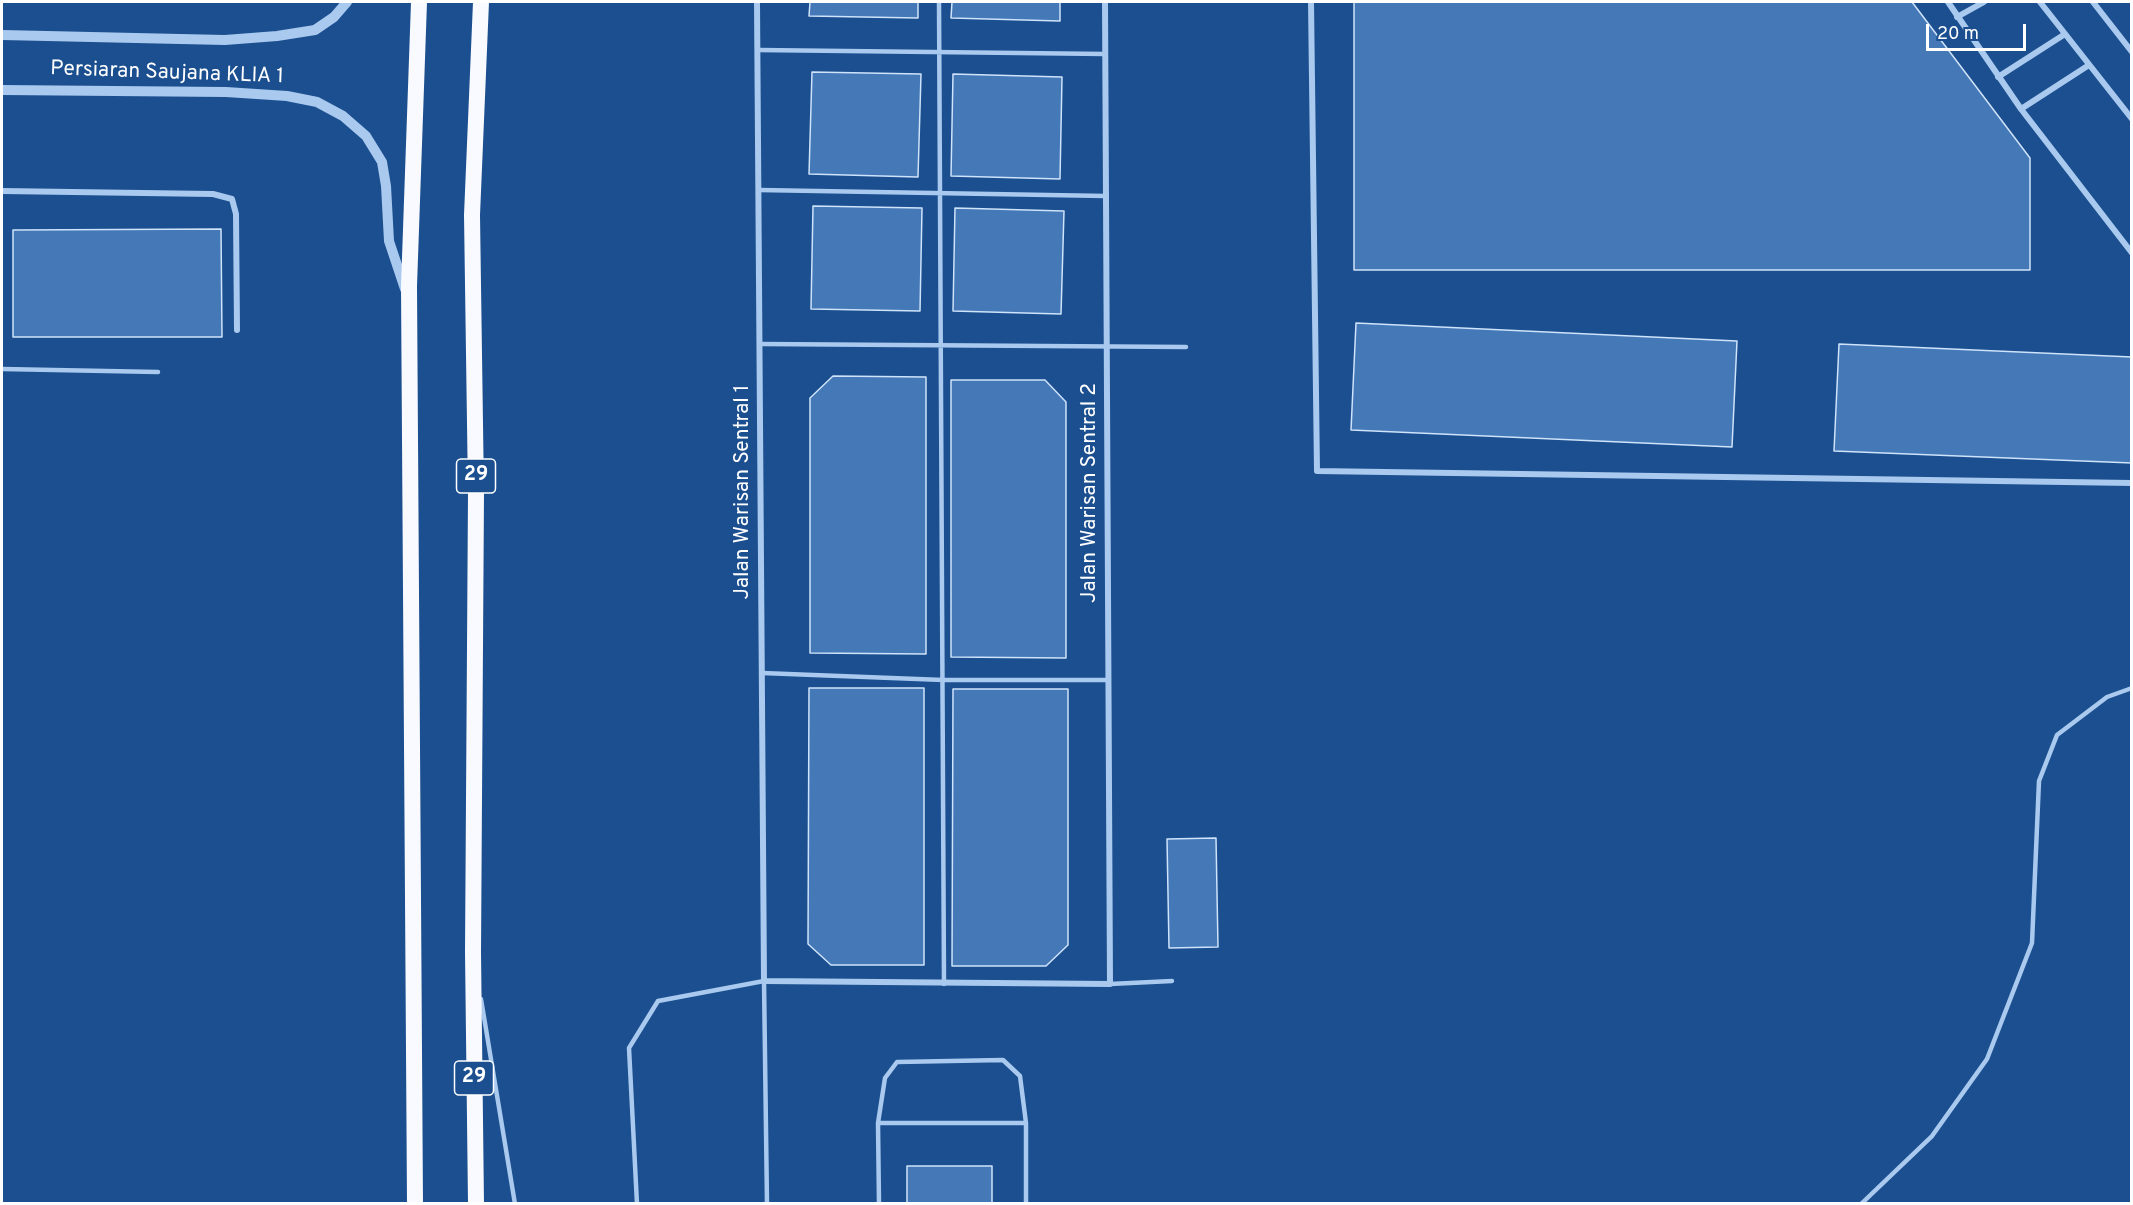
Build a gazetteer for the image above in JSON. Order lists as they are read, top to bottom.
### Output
{
  "streets": {
    "highway": ["29"],
    "street": ["Persiaran Saujana KLIA 1", "Jalan Warisan Sentral 1", "Jalan Warisan Sentral 2"]
  },
  "scale_bar": "20 m"
}
